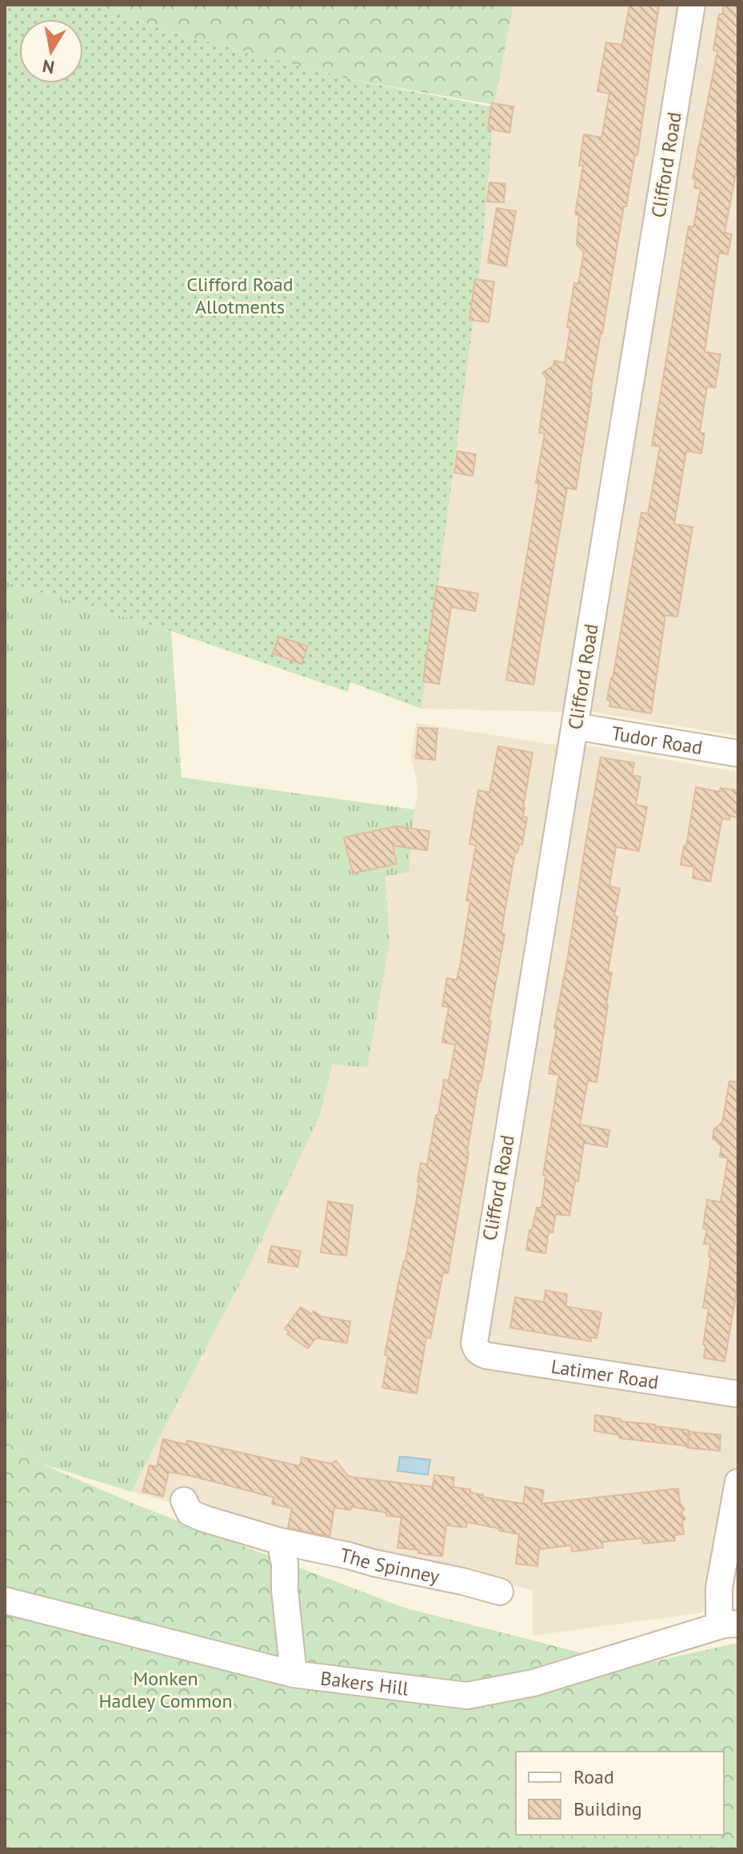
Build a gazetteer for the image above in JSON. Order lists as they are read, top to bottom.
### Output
{
  "streets": {
    "street": [
      "Clifford Road",
      "Tudor Road",
      "Latimer Road",
      "The Spinney",
      "Bakers Hill"
    ]
  },
  "crossings": [
    ["Clifford Road", "Tudor Road"],
    ["Clifford Road", "Latimer Road"]
  ],
  "parks": ["Clifford Road Allotments", "Monken Hadley Common"],
  "legend": ["Road", "Building"],
  "north": "bottom"
}
